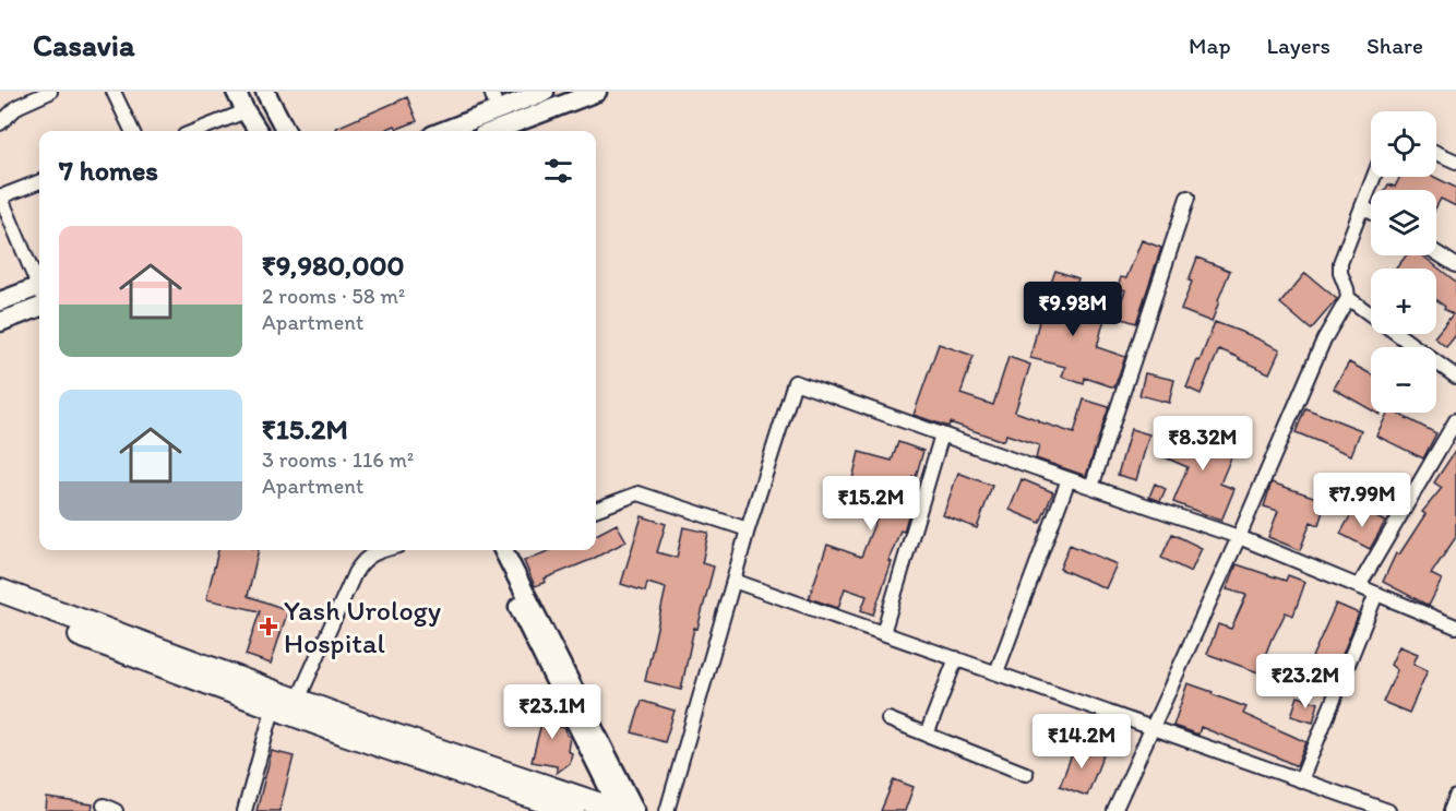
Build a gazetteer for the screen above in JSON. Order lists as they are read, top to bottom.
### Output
{
  "places": {
    "health": ["Yash Urology Hospital"]
  },
  "page": {
    "header": "Casavia",
    "nav": ["Map", "Layers", "Share"],
    "map_buttons": ["+", "−"],
    "heading": "7 homes",
    "list": [
      {
        "name": "₹9,980,000",
        "note": "2 rooms · 58 m² · Apartment"
      },
      {
        "name": "₹15.2M",
        "note": "3 rooms · 116 m² · Apartment"
      }
    ],
    "price": [
      "₹9.98M",
      "₹8.32M",
      "₹7.99M",
      "₹15.2M",
      "₹23.2M",
      "₹23.1M",
      "₹14.2M"
    ]
  }
}
